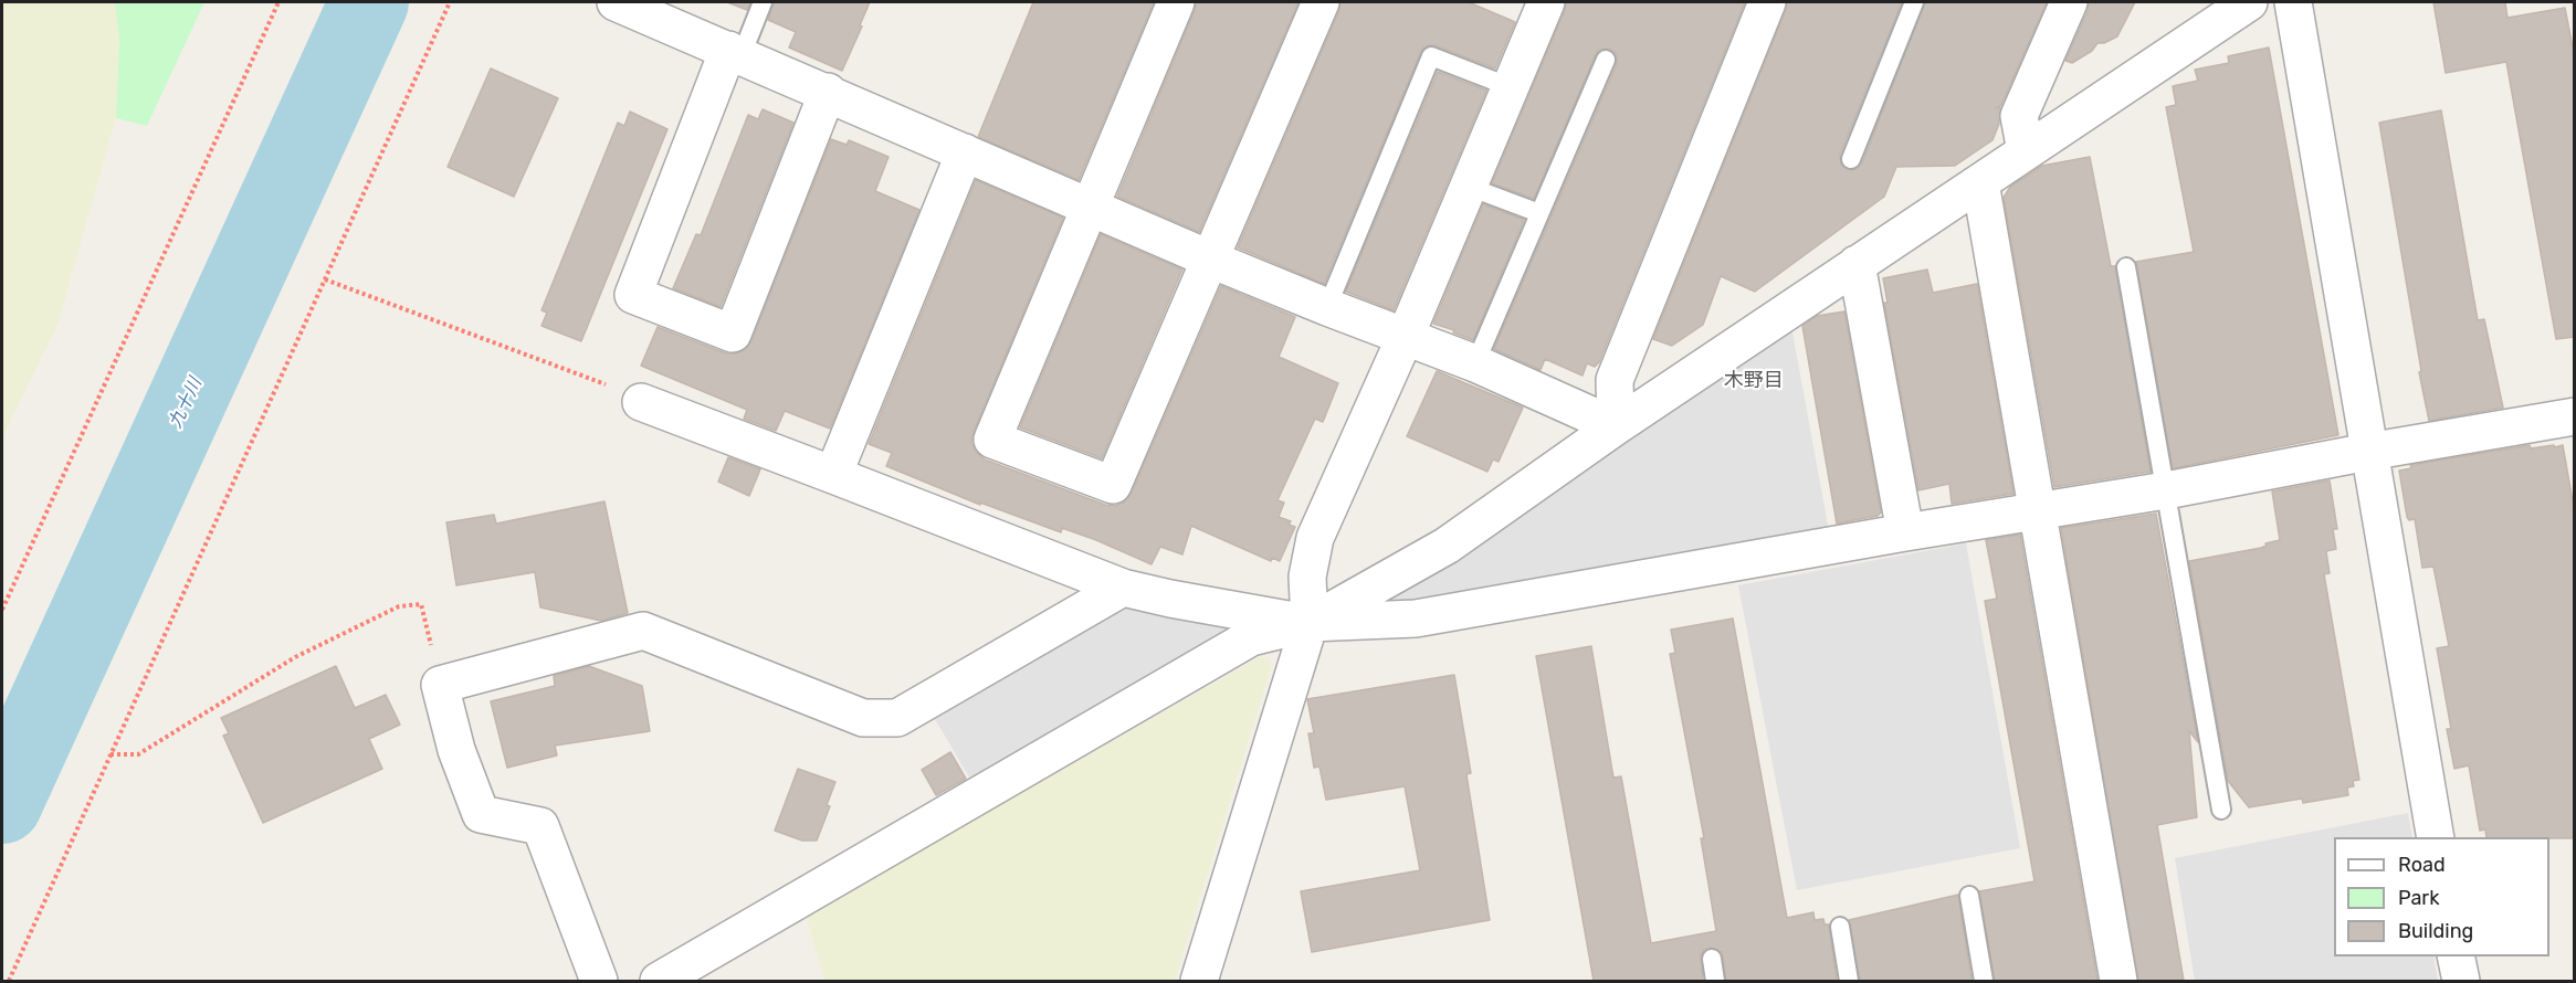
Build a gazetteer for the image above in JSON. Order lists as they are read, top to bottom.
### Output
{
  "districts": ["木野目"],
  "water": ["九十川"],
  "legend": ["Road", "Park", "Building"]
}
